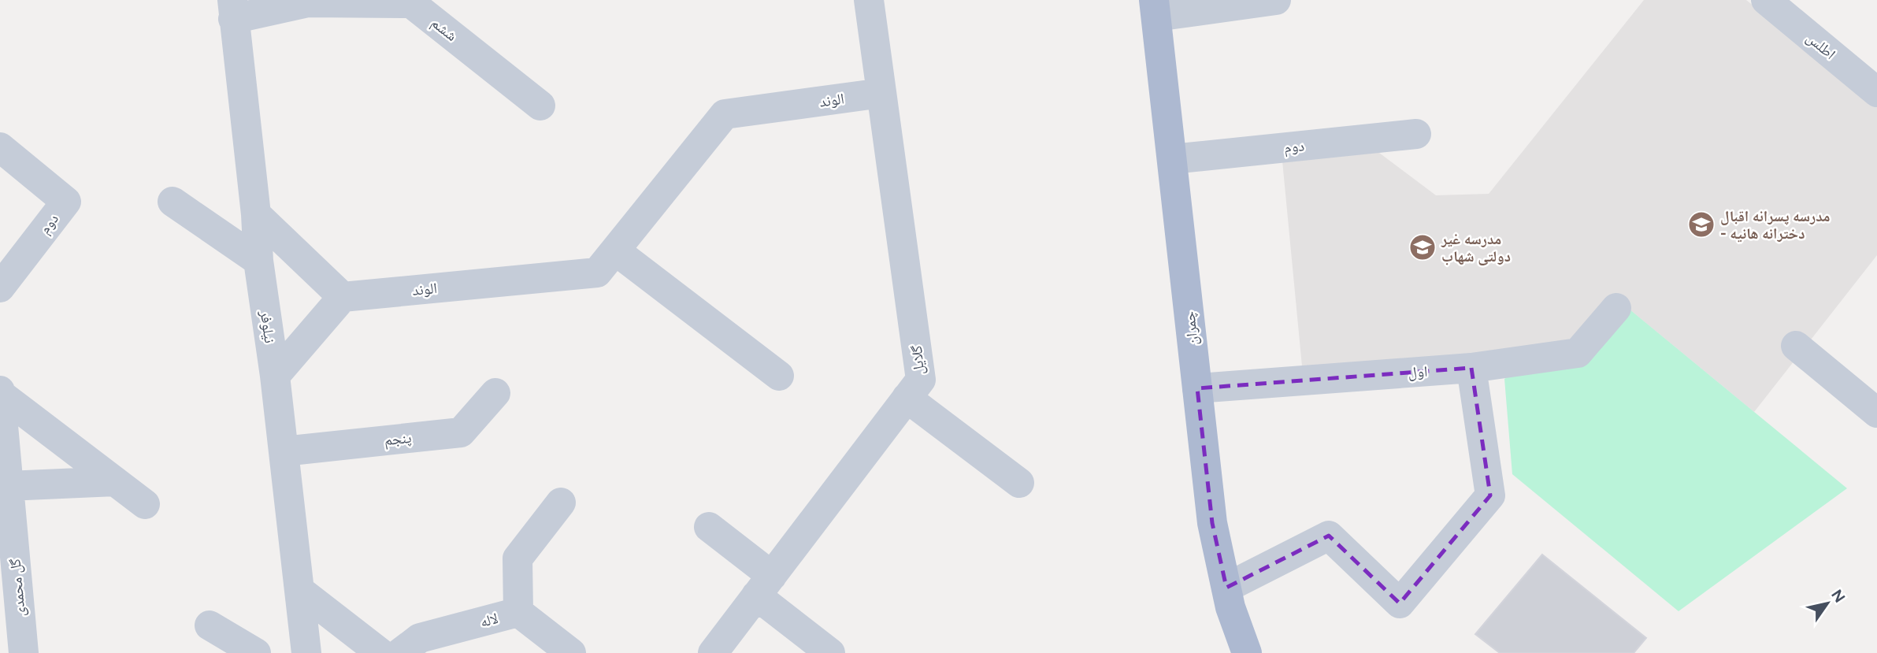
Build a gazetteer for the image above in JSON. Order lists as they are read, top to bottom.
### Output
{
  "streets": {
    "main road": ["چمران"],
    "street": [
      "ششم",
      "اطلس",
      "الوند",
      "دوم",
      "نیلوفر",
      "گلایل",
      "اول",
      "پنجم",
      "گل محمدی",
      "لاله"
    ]
  },
  "crossings": [
    ["ششم", "نیلوفر"],
    ["الوند", "گلایل"],
    ["دوم", "چمران"],
    ["نیلوفر", "پنجم"],
    ["چمران", "اول"]
  ],
  "places": {
    "school or university": ["مدرسه پسرانه اقبال - دخترانه هانیه", "مدرسه غیر دولتی شهاب"]
  },
  "north": "top right"
}
